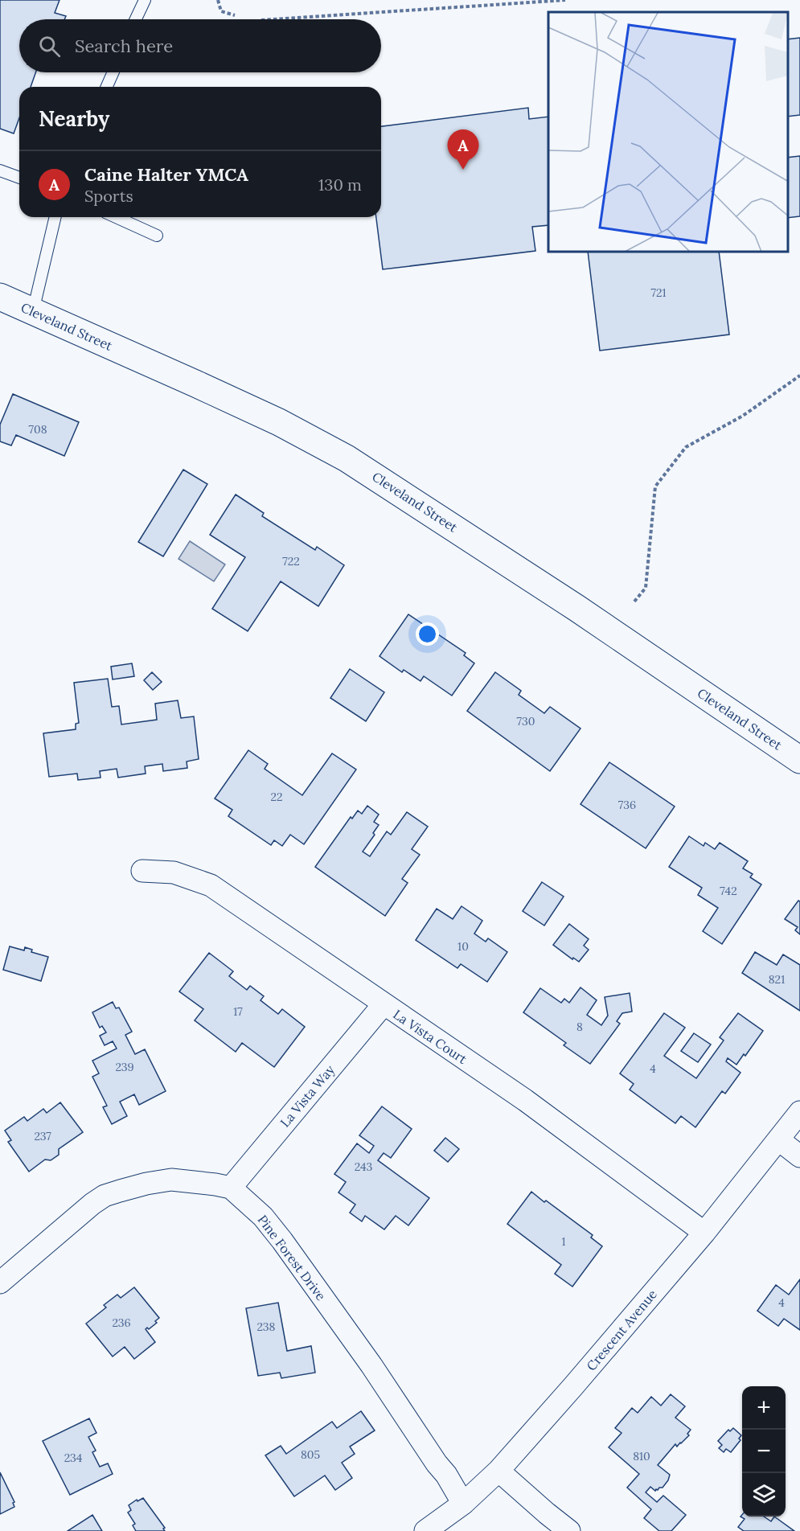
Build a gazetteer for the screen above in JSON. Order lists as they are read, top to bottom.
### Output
{
  "streets": {
    "street": [
      "Cleveland Street",
      "La Vista Court",
      "La Vista Way",
      "Pine Forest Drive",
      "Crescent Avenue"
    ]
  },
  "crossings": [
    ["La Vista Court", "La Vista Way"],
    ["La Vista Court", "Crescent Avenue"],
    ["La Vista Way", "Pine Forest Drive"],
    ["Pine Forest Drive", "Crescent Avenue"]
  ],
  "house_numbers": [
    "721",
    "708",
    "722",
    "730",
    "22",
    "736",
    "742",
    "10",
    "821",
    "17",
    "8",
    "239",
    "4",
    "237",
    "243",
    "1",
    "4",
    "236",
    "238",
    "805",
    "810",
    "234"
  ],
  "page": {
    "search": "Search here",
    "heading": "Nearby",
    "pins": "A",
    "list": [
      {
        "mark": "A",
        "name": "Caine Halter YMCA",
        "note": "Sports",
        "value": "130 m"
      }
    ],
    "map_buttons": ["+", "−"]
  }
}
